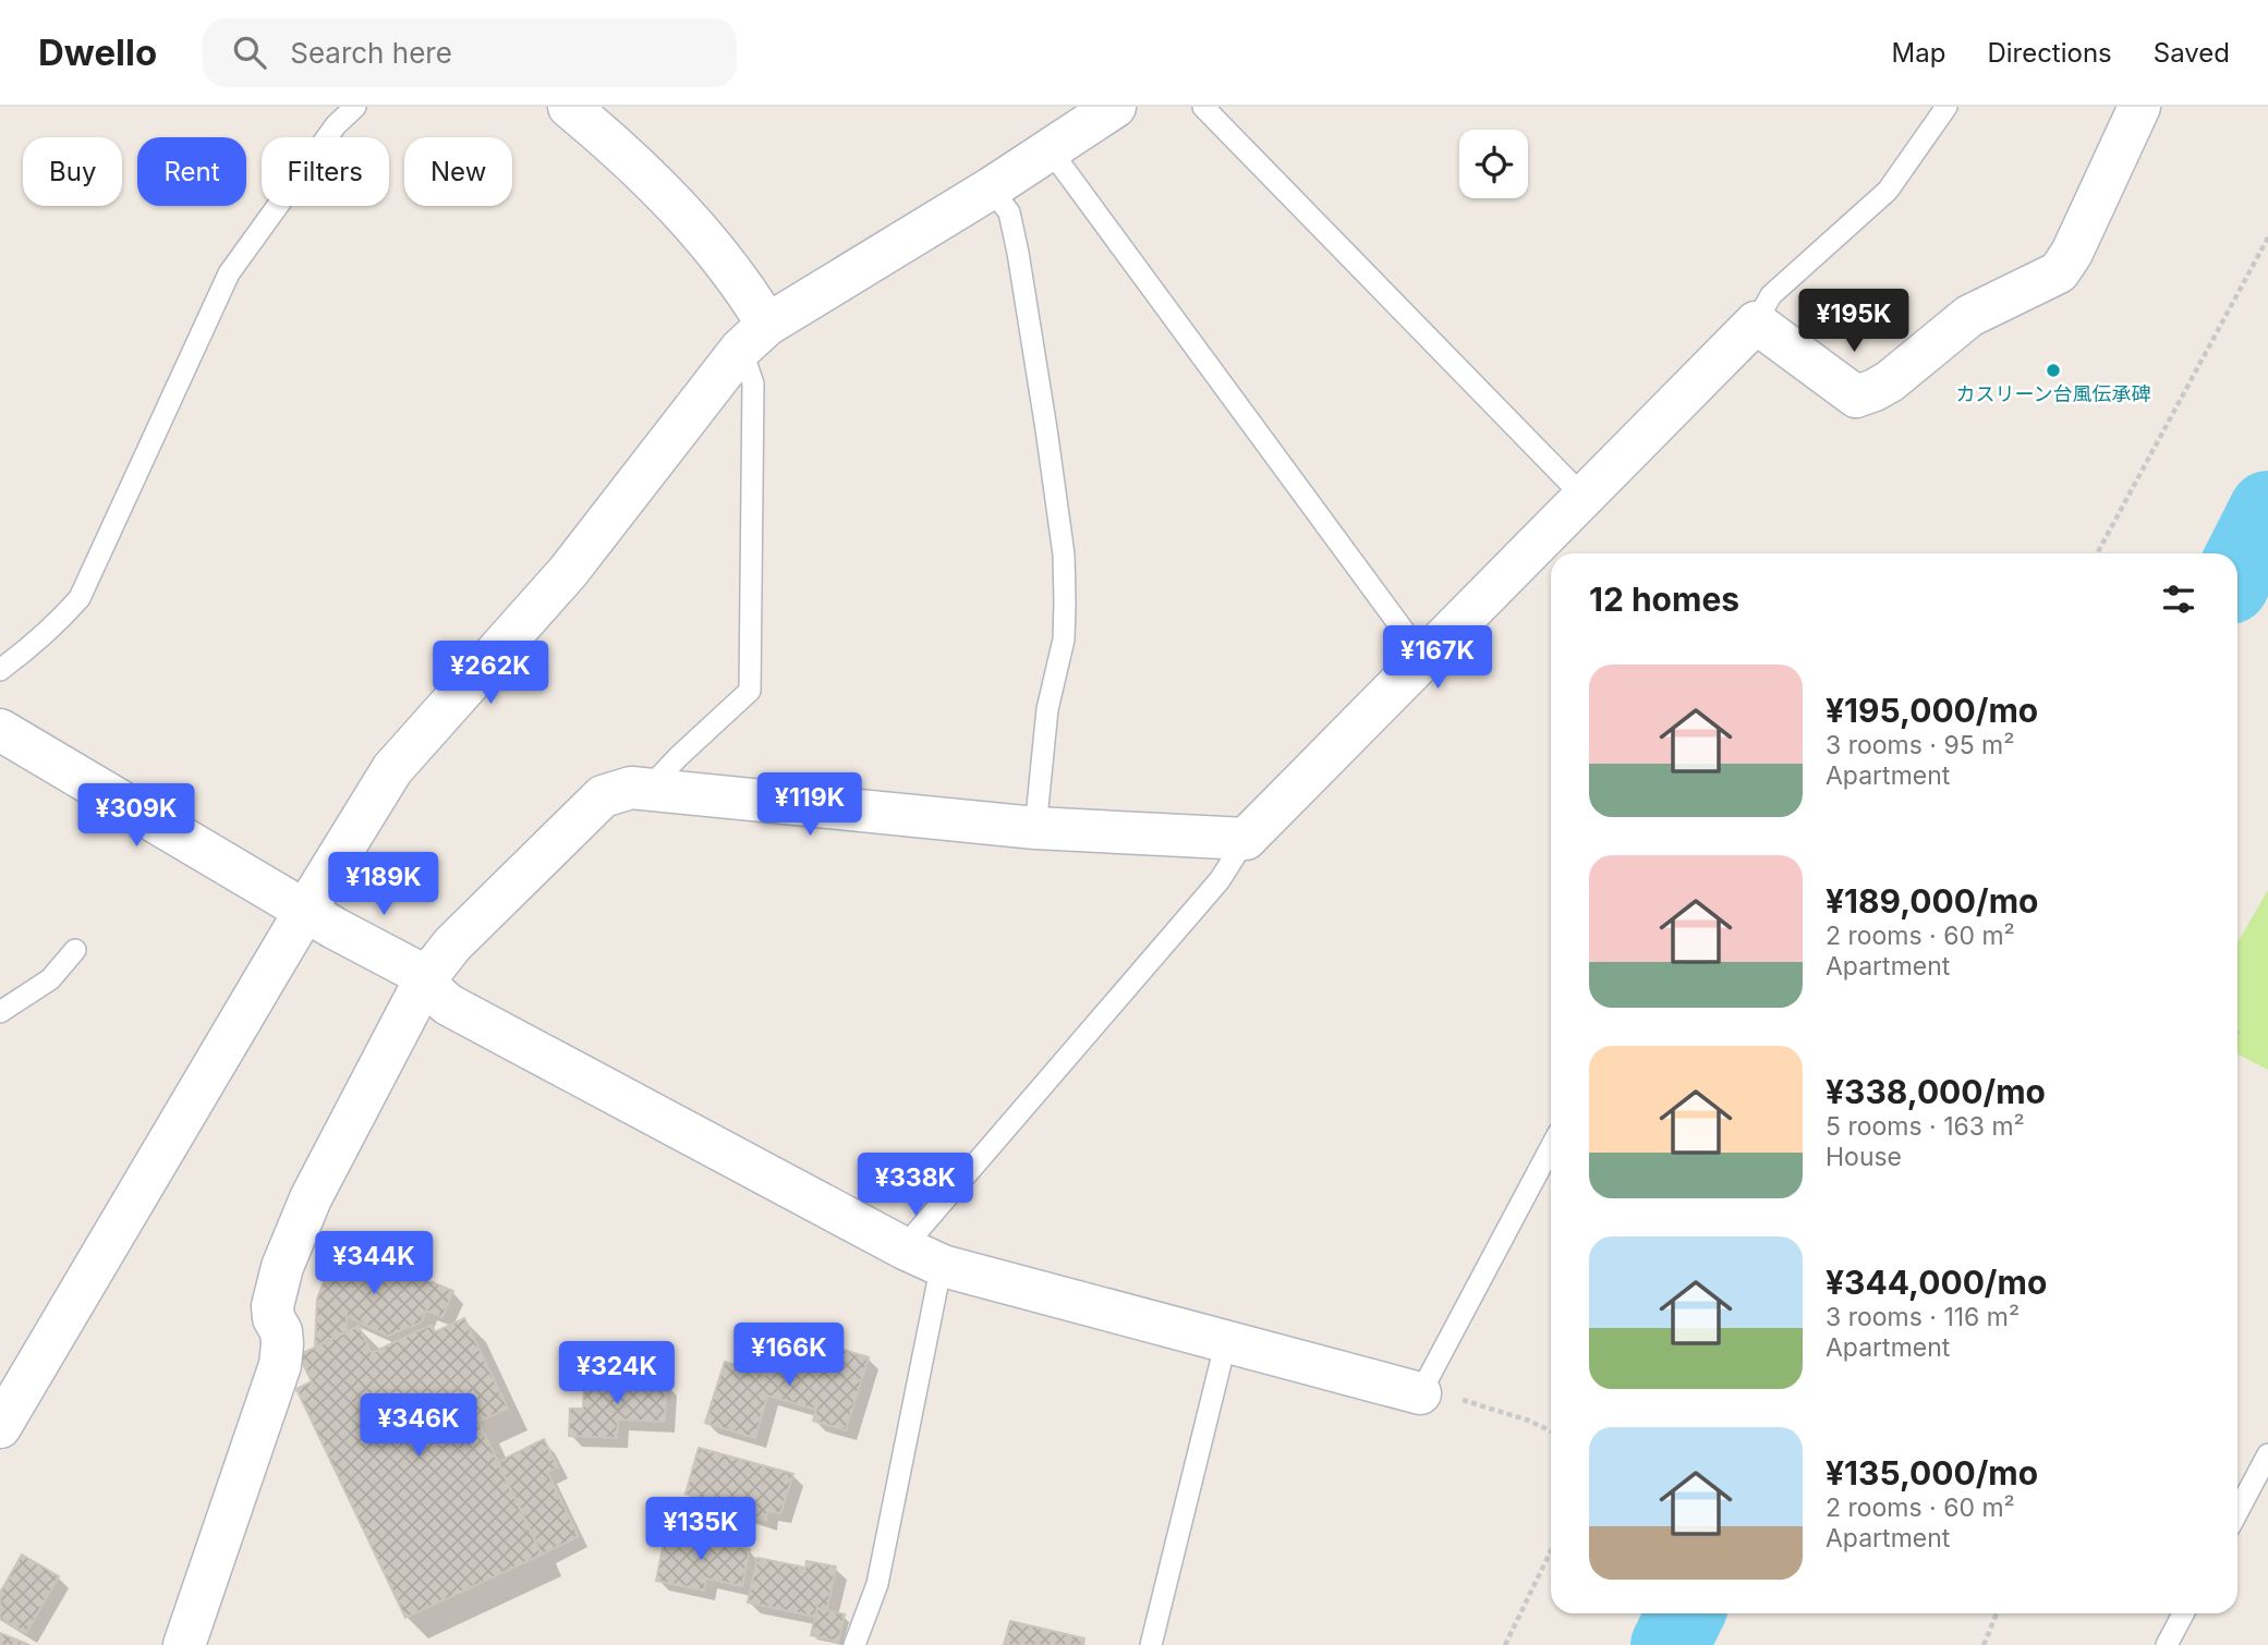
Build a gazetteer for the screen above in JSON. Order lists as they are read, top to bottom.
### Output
{
  "places": ["カスリーン台風伝承碑"],
  "page": {
    "header": "Dwello",
    "search": "Search here",
    "nav": ["Map", "Directions", "Saved"],
    "chip": [
      "Buy",
      "Rent",
      "Filters",
      "New"
    ],
    "price": [
      "¥195K",
      "¥167K",
      "¥262K",
      "¥119K",
      "¥309K",
      "¥189K",
      "¥338K",
      "¥344K",
      "¥166K",
      "¥324K",
      "¥346K",
      "¥135K"
    ],
    "heading": "12 homes",
    "list": [
      {
        "name": "¥195,000/mo",
        "note": "3 rooms · 95 m² · Apartment"
      },
      {
        "name": "¥189,000/mo",
        "note": "2 rooms · 60 m² · Apartment"
      },
      {
        "name": "¥338,000/mo",
        "note": "5 rooms · 163 m² · House"
      },
      {
        "name": "¥344,000/mo",
        "note": "3 rooms · 116 m² · Apartment"
      },
      {
        "name": "¥135,000/mo",
        "note": "2 rooms · 60 m² · Apartment"
      }
    ]
  }
}
